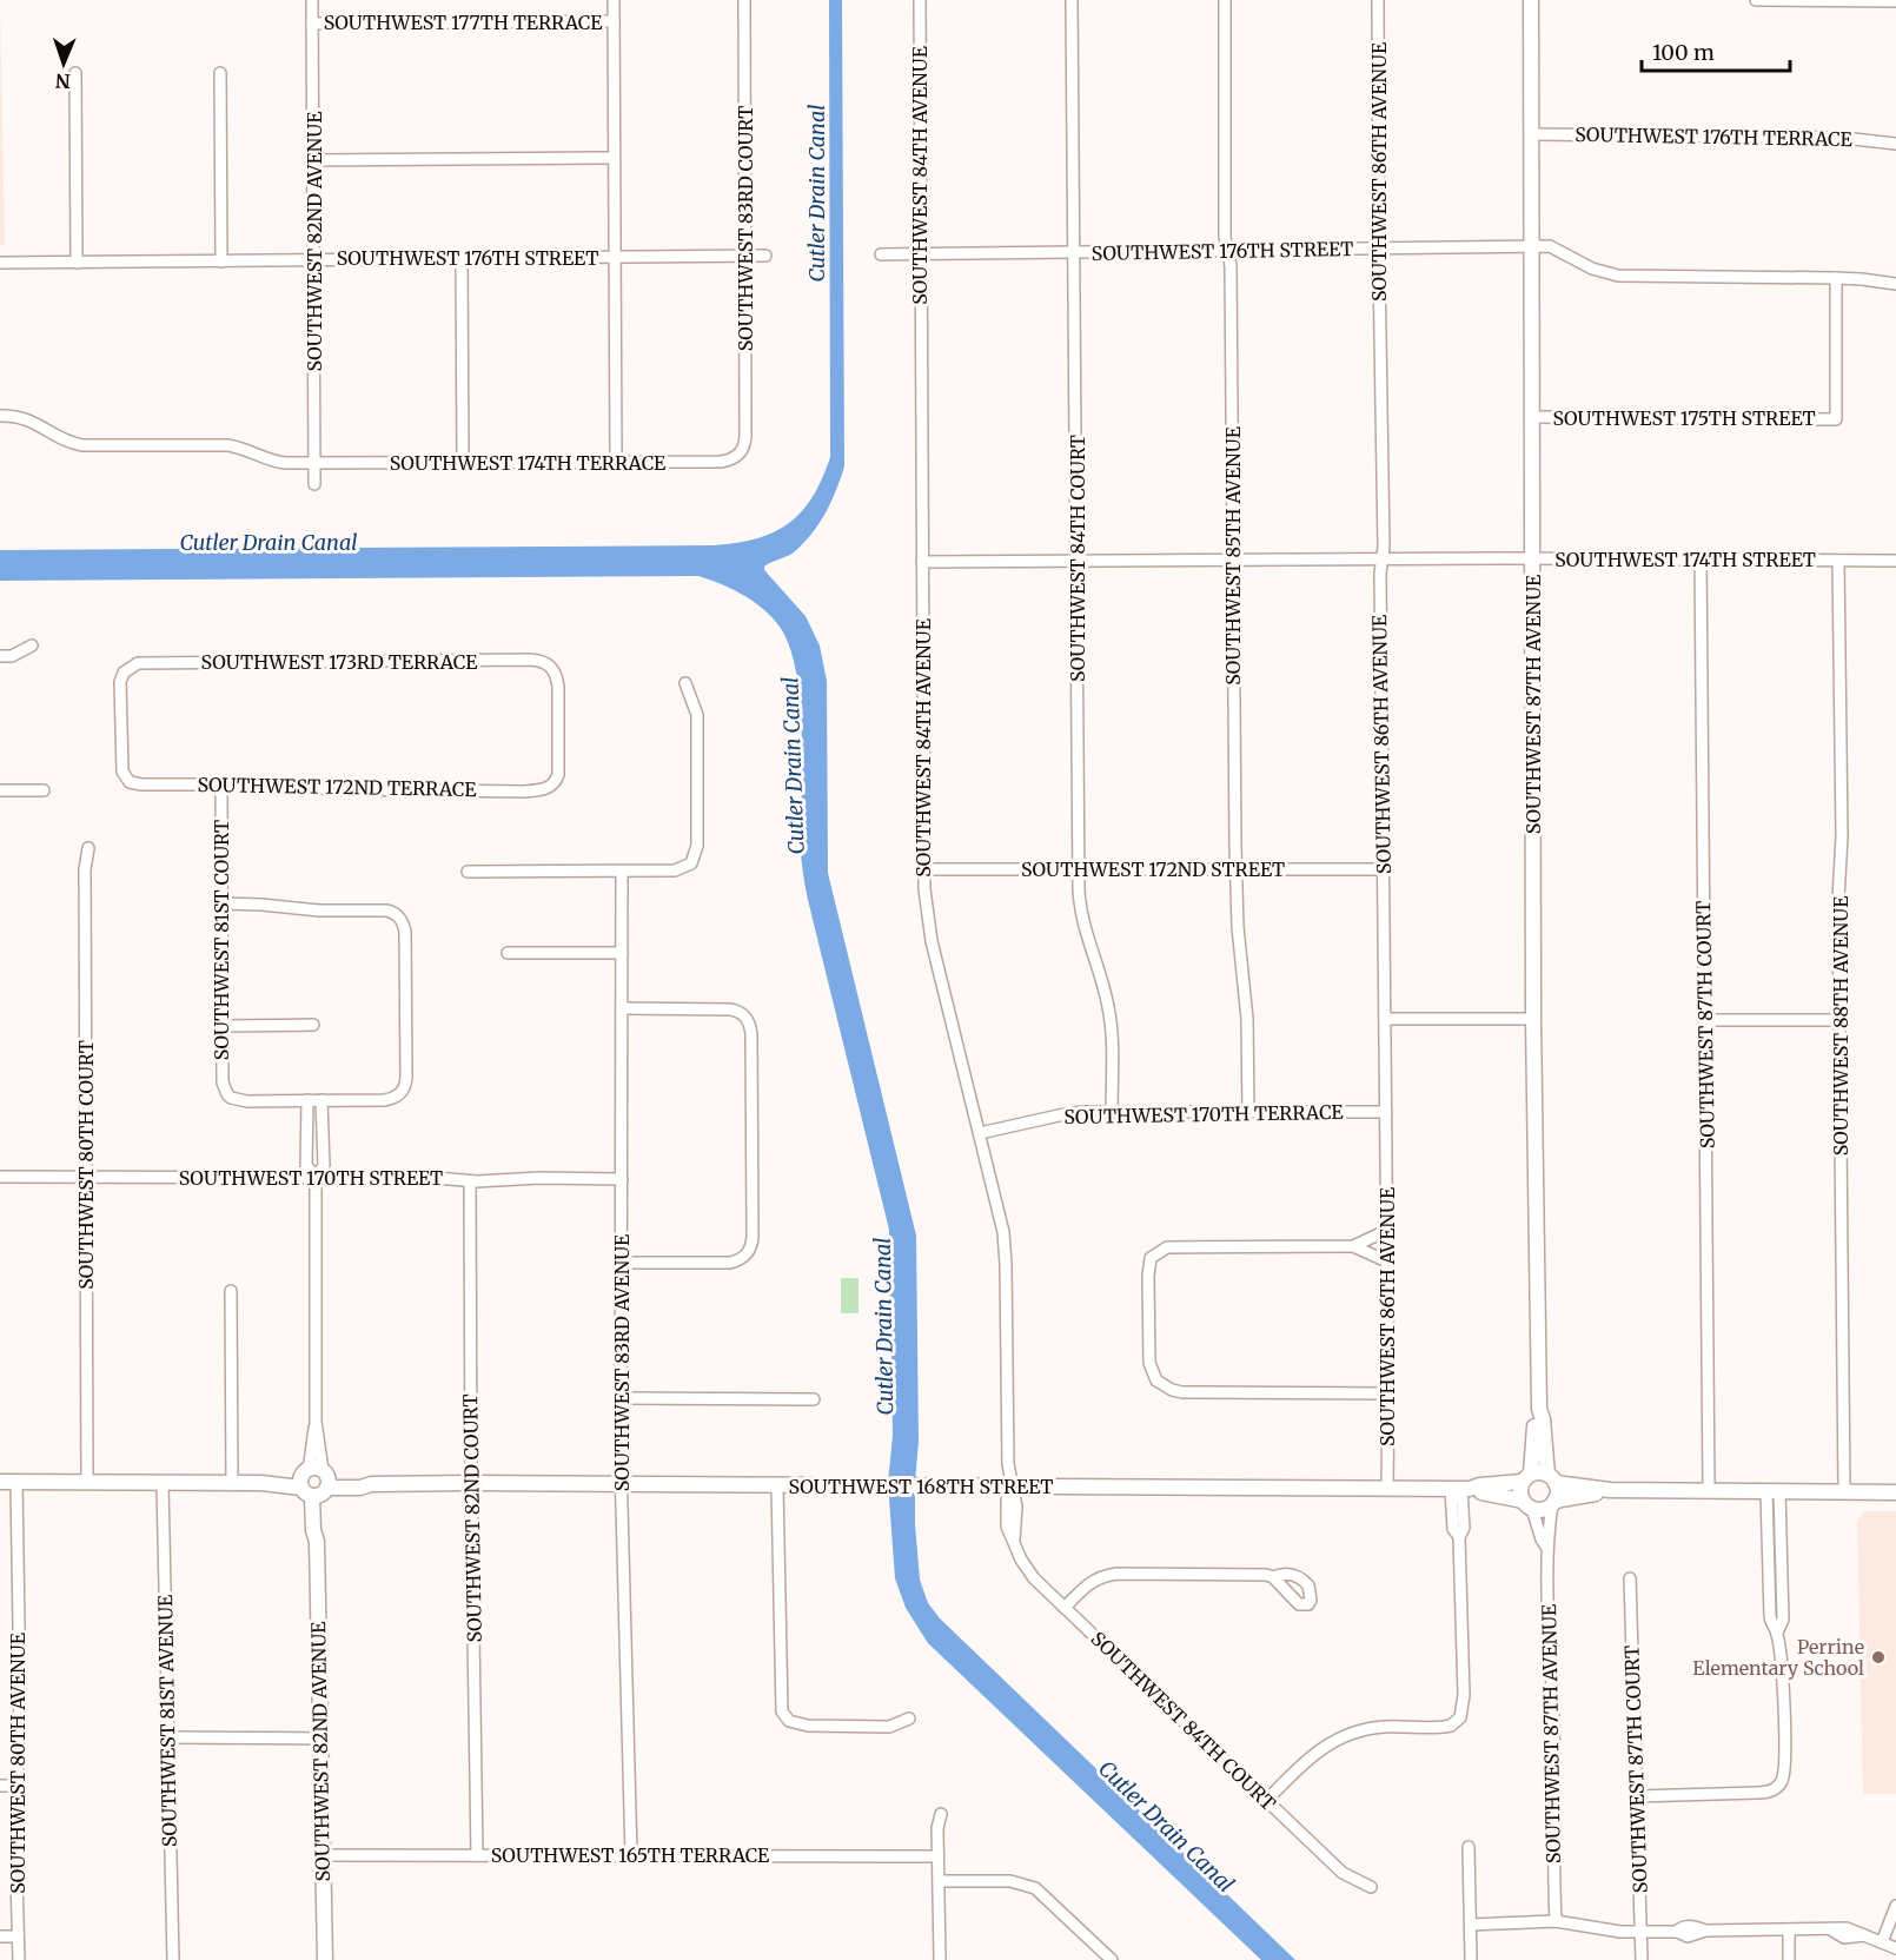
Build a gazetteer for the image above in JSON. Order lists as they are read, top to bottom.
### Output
{
  "streets": {
    "street": [
      "SOUTHWEST 177TH TERRACE",
      "SOUTHWEST 176TH TERRACE",
      "SOUTHWEST 86TH AVENUE",
      "SOUTHWEST 84TH AVENUE",
      "SOUTHWEST 83RD COURT",
      "SOUTHWEST 82ND AVENUE",
      "SOUTHWEST 176TH STREET",
      "SOUTHWEST 175TH STREET",
      "SOUTHWEST 174TH TERRACE",
      "SOUTHWEST 85TH AVENUE",
      "SOUTHWEST 84TH COURT",
      "SOUTHWEST 174TH STREET",
      "SOUTHWEST 173RD TERRACE",
      "SOUTHWEST 87TH AVENUE",
      "SOUTHWEST 172ND TERRACE",
      "SOUTHWEST 172ND STREET",
      "SOUTHWEST 81ST COURT",
      "SOUTHWEST 87TH COURT",
      "SOUTHWEST 88TH AVENUE",
      "SOUTHWEST 170TH TERRACE",
      "SOUTHWEST 80TH COURT",
      "SOUTHWEST 170TH STREET",
      "SOUTHWEST 83RD AVENUE",
      "SOUTHWEST 168TH STREET",
      "SOUTHWEST 82ND COURT",
      "SOUTHWEST 81ST AVENUE",
      "SOUTHWEST 80TH AVENUE",
      "SOUTHWEST 165TH TERRACE"
    ]
  },
  "crossings": [
    ["SOUTHWEST 177TH TERRACE", "SOUTHWEST 82ND AVENUE"],
    ["SOUTHWEST 176TH TERRACE", "SOUTHWEST 87TH AVENUE"],
    ["SOUTHWEST 86TH AVENUE", "SOUTHWEST 176TH STREET"],
    ["SOUTHWEST 86TH AVENUE", "SOUTHWEST 174TH STREET"],
    ["SOUTHWEST 86TH AVENUE", "SOUTHWEST 172ND STREET"],
    ["SOUTHWEST 86TH AVENUE", "SOUTHWEST 170TH TERRACE"],
    ["SOUTHWEST 86TH AVENUE", "SOUTHWEST 168TH STREET"],
    ["SOUTHWEST 84TH AVENUE", "SOUTHWEST 176TH STREET"],
    ["SOUTHWEST 84TH AVENUE", "SOUTHWEST 84TH COURT"],
    ["SOUTHWEST 84TH AVENUE", "SOUTHWEST 174TH STREET"],
    ["SOUTHWEST 84TH AVENUE", "SOUTHWEST 172ND STREET"],
    ["SOUTHWEST 84TH AVENUE", "SOUTHWEST 170TH TERRACE"],
    ["SOUTHWEST 84TH AVENUE", "SOUTHWEST 168TH STREET"],
    ["SOUTHWEST 83RD COURT", "SOUTHWEST 176TH STREET"],
    ["SOUTHWEST 83RD COURT", "SOUTHWEST 174TH TERRACE"],
    ["SOUTHWEST 82ND AVENUE", "SOUTHWEST 176TH STREET"],
    ["SOUTHWEST 82ND AVENUE", "SOUTHWEST 174TH TERRACE"],
    ["SOUTHWEST 82ND AVENUE", "SOUTHWEST 81ST COURT"],
    ["SOUTHWEST 82ND AVENUE", "SOUTHWEST 170TH STREET"],
    ["SOUTHWEST 82ND AVENUE", "SOUTHWEST 168TH STREET"],
    ["SOUTHWEST 82ND AVENUE", "SOUTHWEST 165TH TERRACE"],
    ["SOUTHWEST 176TH STREET", "SOUTHWEST 175TH STREET"],
    ["SOUTHWEST 176TH STREET", "SOUTHWEST 85TH AVENUE"],
    ["SOUTHWEST 176TH STREET", "SOUTHWEST 84TH COURT"],
    ["SOUTHWEST 176TH STREET", "SOUTHWEST 87TH AVENUE"],
    ["SOUTHWEST 175TH STREET", "SOUTHWEST 87TH AVENUE"],
    ["SOUTHWEST 85TH AVENUE", "SOUTHWEST 174TH STREET"],
    ["SOUTHWEST 85TH AVENUE", "SOUTHWEST 172ND STREET"],
    ["SOUTHWEST 85TH AVENUE", "SOUTHWEST 170TH TERRACE"],
    ["SOUTHWEST 84TH COURT", "SOUTHWEST 174TH STREET"],
    ["SOUTHWEST 84TH COURT", "SOUTHWEST 172ND STREET"],
    ["SOUTHWEST 84TH COURT", "SOUTHWEST 170TH TERRACE"],
    ["SOUTHWEST 84TH COURT", "SOUTHWEST 168TH STREET"],
    ["SOUTHWEST 174TH STREET", "SOUTHWEST 87TH AVENUE"],
    ["SOUTHWEST 174TH STREET", "SOUTHWEST 87TH COURT"],
    ["SOUTHWEST 174TH STREET", "SOUTHWEST 88TH AVENUE"],
    ["SOUTHWEST 173RD TERRACE", "SOUTHWEST 172ND TERRACE"],
    ["SOUTHWEST 87TH AVENUE", "SOUTHWEST 168TH STREET"],
    ["SOUTHWEST 172ND TERRACE", "SOUTHWEST 81ST COURT"],
    ["SOUTHWEST 80TH COURT", "SOUTHWEST 170TH STREET"],
    ["SOUTHWEST 80TH COURT", "SOUTHWEST 168TH STREET"],
    ["SOUTHWEST 170TH STREET", "SOUTHWEST 83RD AVENUE"],
    ["SOUTHWEST 170TH STREET", "SOUTHWEST 82ND COURT"],
    ["SOUTHWEST 83RD AVENUE", "SOUTHWEST 168TH STREET"],
    ["SOUTHWEST 83RD AVENUE", "SOUTHWEST 165TH TERRACE"],
    ["SOUTHWEST 168TH STREET", "SOUTHWEST 82ND COURT"],
    ["SOUTHWEST 168TH STREET", "SOUTHWEST 81ST AVENUE"],
    ["SOUTHWEST 168TH STREET", "SOUTHWEST 80TH AVENUE"],
    ["SOUTHWEST 82ND COURT", "SOUTHWEST 165TH TERRACE"]
  ],
  "water": ["Cutler Drain Canal"],
  "places": ["Perrine Elementary School"],
  "scale_bar": "100 m",
  "north": "bottom"
}
